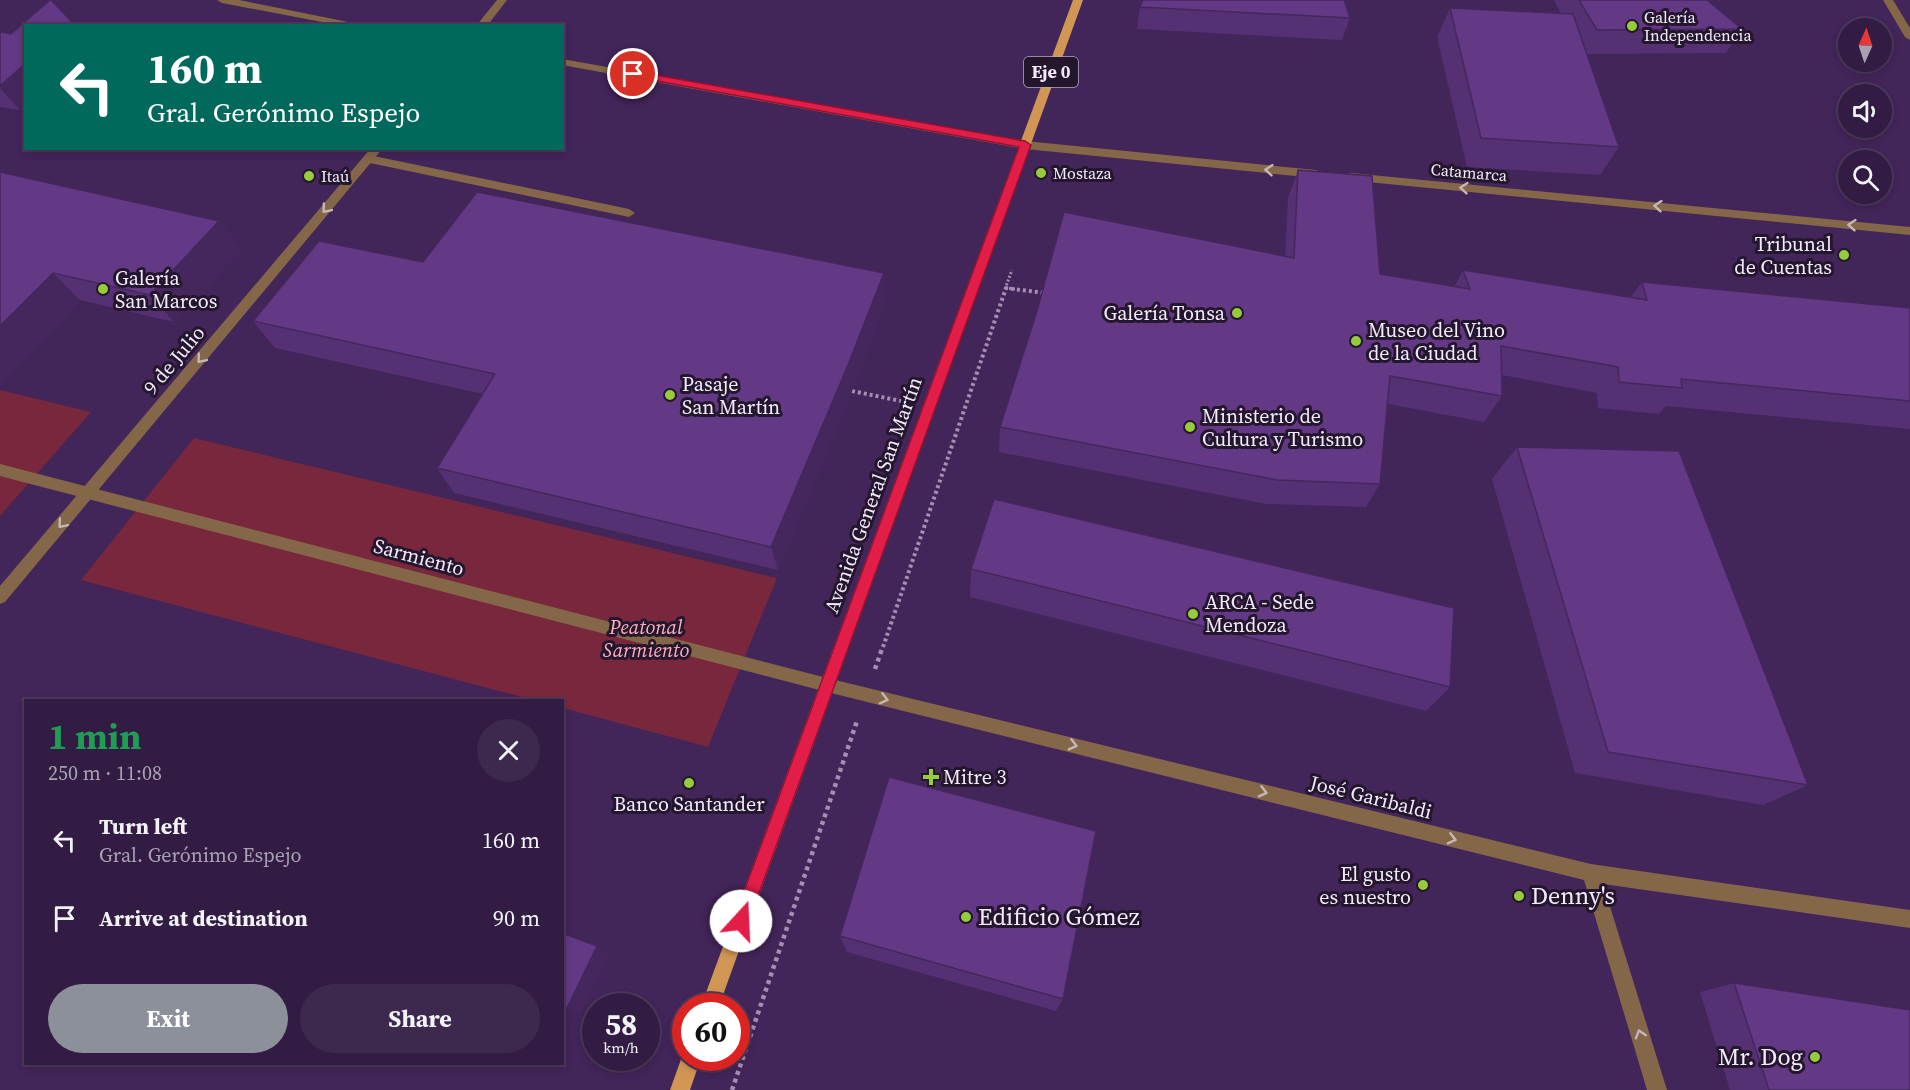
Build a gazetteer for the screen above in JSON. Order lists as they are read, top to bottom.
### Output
{
  "streets": {
    "main road": ["Eje 0", "Avenida General San Martín"],
    "street": [
      "Catamarca",
      "9 de Julio",
      "Sarmiento",
      "José Garibaldi"
    ]
  },
  "crossings": [
    ["Catamarca", "Avenida General San Martín"],
    ["9 de Julio", "Sarmiento"],
    ["Avenida General San Martín", "Sarmiento"],
    ["Avenida General San Martín", "José Garibaldi"],
    ["Sarmiento", "José Garibaldi"]
  ],
  "one_way": ["Catamarca", "9 de Julio", "José Garibaldi"],
  "parks": ["Peatonal Sarmiento"],
  "places": {
    "other": [
      "Galería Independencia",
      "Mostaza",
      "Itaú",
      "Tribunal de Cuentas",
      "Galería San Marcos",
      "Galería Tonsa",
      "Museo del Vino de la Ciudad",
      "Pasaje San Martín",
      "Ministerio de Cultura y Turismo",
      "ARCA - Sede Mendoza",
      "Banco Santander",
      "El gusto es nuestro",
      "Denny's",
      "Edificio Gómez",
      "Mr. Dog"
    ],
    "health": ["Mitre 3"]
  },
  "north": "top",
  "page": {
    "turn": ["160 m", "Gral. Gerónimo Espejo"],
    "heading": ["1 min", "250 m · 11:08"],
    "list": [
      {
        "name": "Turn left",
        "note": "Gral. Gerónimo Espejo",
        "value": "160 m"
      },
      {
        "name": "Arrive at destination",
        "value": "90 m"
      }
    ],
    "buttons": ["Exit", "Share"],
    "speed": "58 km/h",
    "limit": "60"
  }
}
